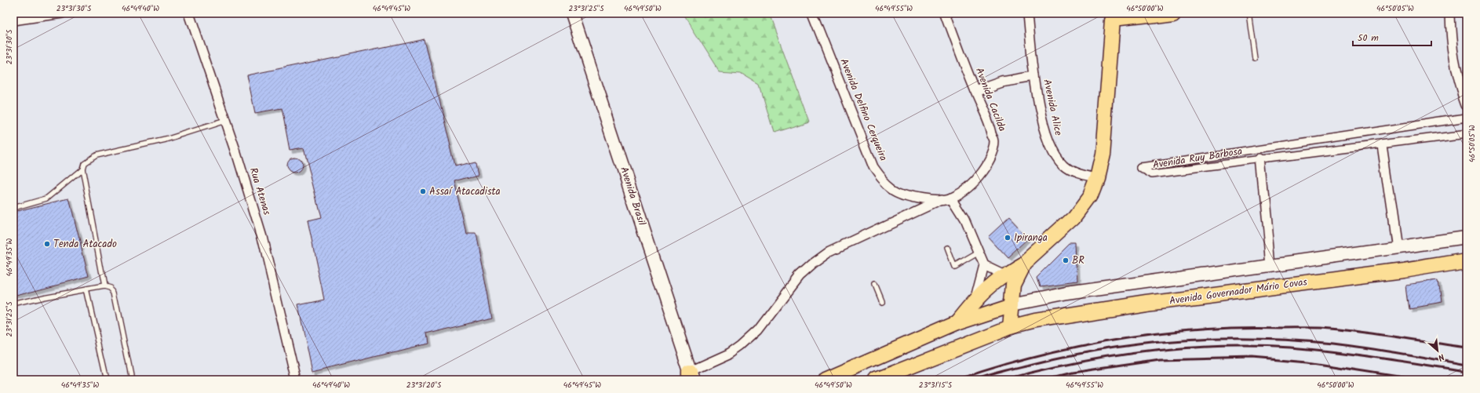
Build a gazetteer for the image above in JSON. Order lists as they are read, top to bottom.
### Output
{
  "streets": {
    "main road": ["Avenida Brasil", "Avenida Governador Mário Covas"],
    "street": [
      "Avenida Cacilda",
      "Avenida Alice",
      "Avenida Delfino Cerqueira",
      "Avenida Ruy Barbosa",
      "Rua Atenas"
    ]
  },
  "crossings": [
    ["Avenida Cacilda", "Avenida Delfino Cerqueira"]
  ],
  "places": [
    "Assaí Atacadista",
    "Ipiranga",
    "Tenda Atacado",
    "BR"
  ],
  "scale_bar": "50 m",
  "north": "bottom right",
  "coordinates": [
    "23°31'30\"S",
    "46°49'40\"W",
    "46°49'45\"W",
    "23°31'25\"S",
    "46°49'50\"W",
    "46°49'55\"W",
    "46°50'00\"W",
    "46°50'05\"W",
    "46°49'35\"W",
    "23°31'20\"S",
    "23°31'15\"S"
  ]
}
